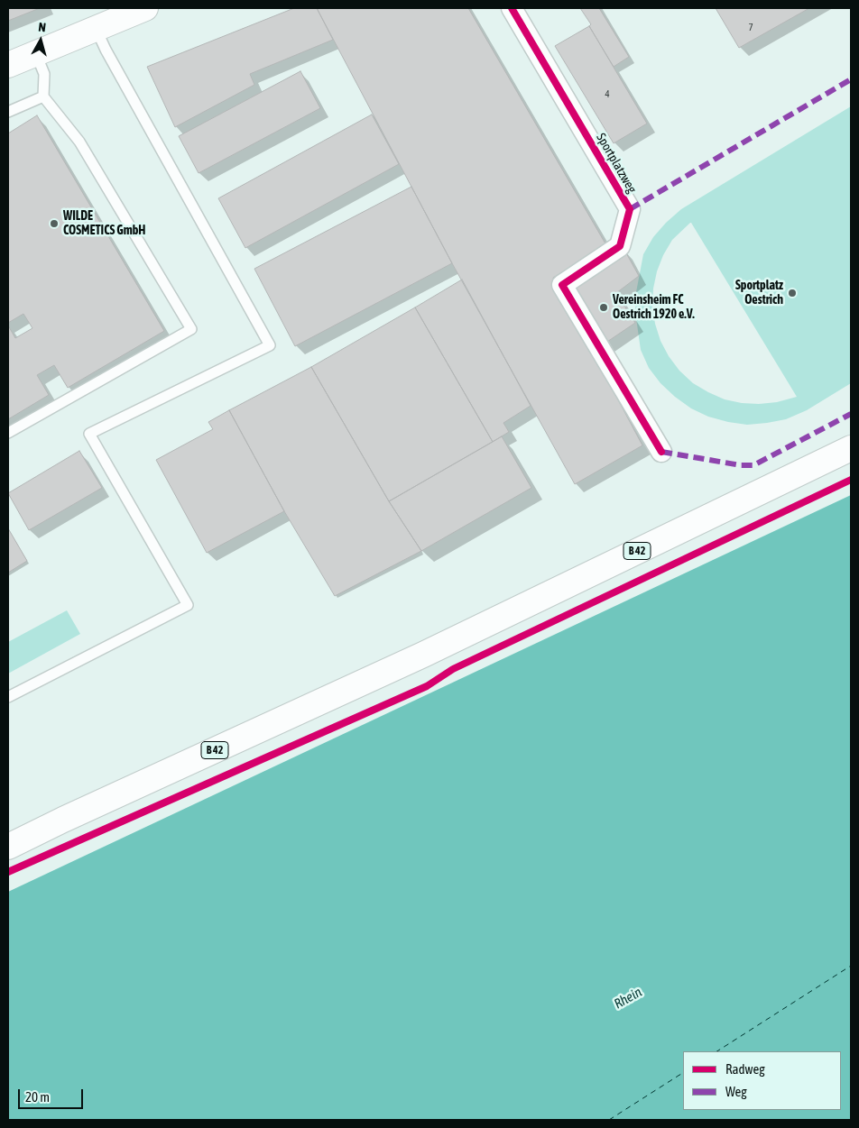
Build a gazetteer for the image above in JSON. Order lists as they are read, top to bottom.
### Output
{
  "streets": {
    "main road": ["B 42"],
    "street": ["Sportplatzweg"]
  },
  "water": ["Rhein"],
  "places": ["WILDE COSMETICS GmbH", "Sportplatz Oestrich", "Vereinsheim FC Oestrich 1920 e.V."],
  "house_numbers": ["7", "4"],
  "legend": ["Radweg", "Weg"],
  "scale_bar": "20 m",
  "north": "top"
}
